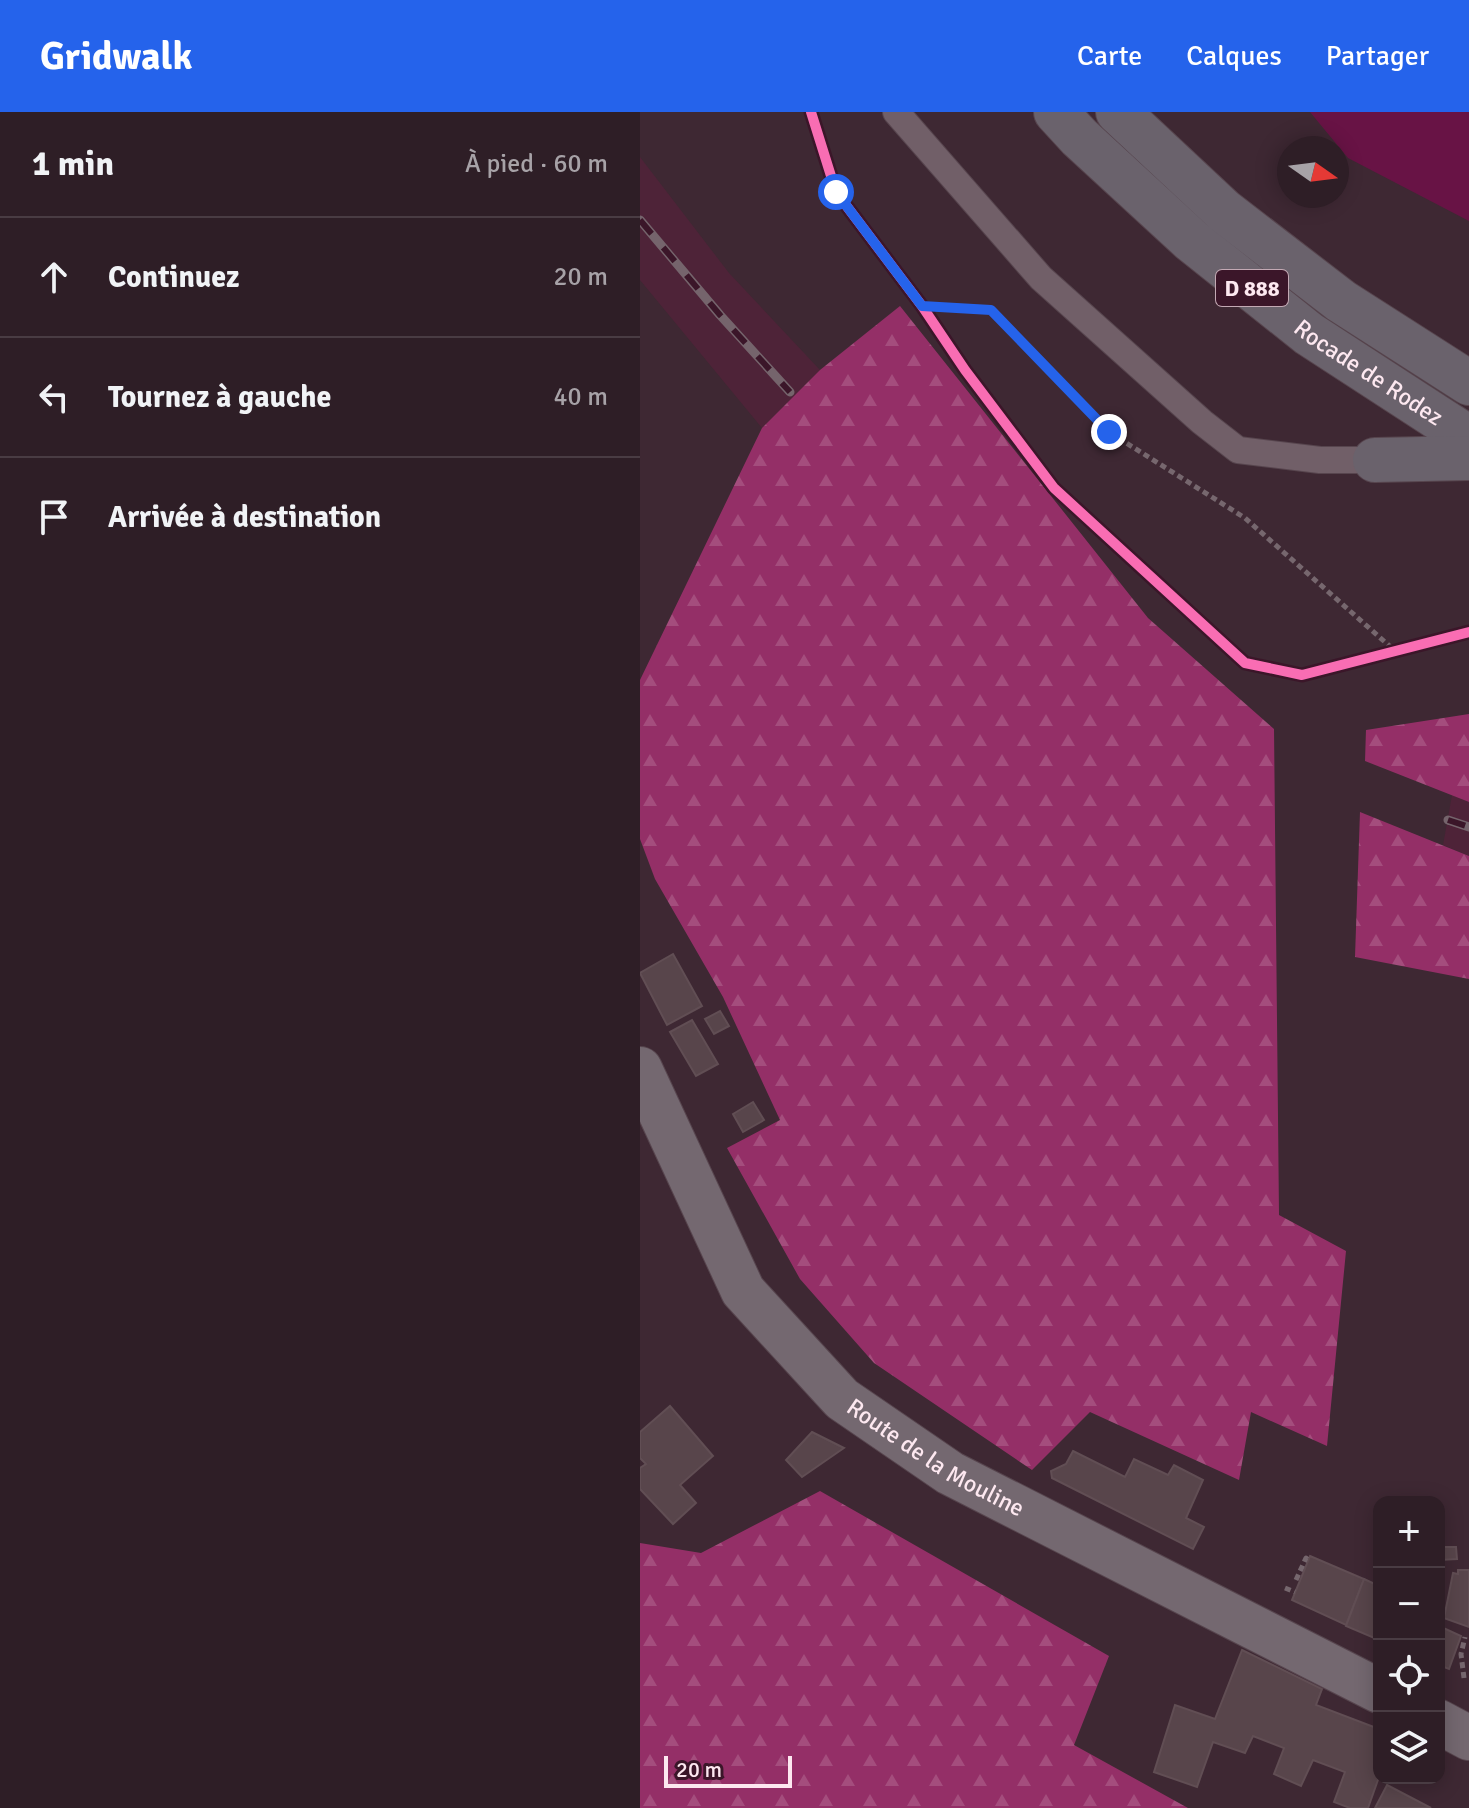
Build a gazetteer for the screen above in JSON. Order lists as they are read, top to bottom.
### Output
{
  "streets": {
    "highway": ["D 888", "Rocade de Rodez"],
    "main road": ["Route de la Mouline"]
  },
  "scale_bar": "20 m",
  "north": "right",
  "page": {
    "header": "Gridwalk",
    "nav": ["Carte", "Calques", "Partager"],
    "heading": ["1 min", "À pied · 60 m"],
    "list": [
      ["Continuez", "20 m"],
      ["Tournez à gauche", "40 m"],
      "Arrivée à destination"
    ],
    "map_buttons": ["+", "−"],
    "scale": "20 m"
  }
}
